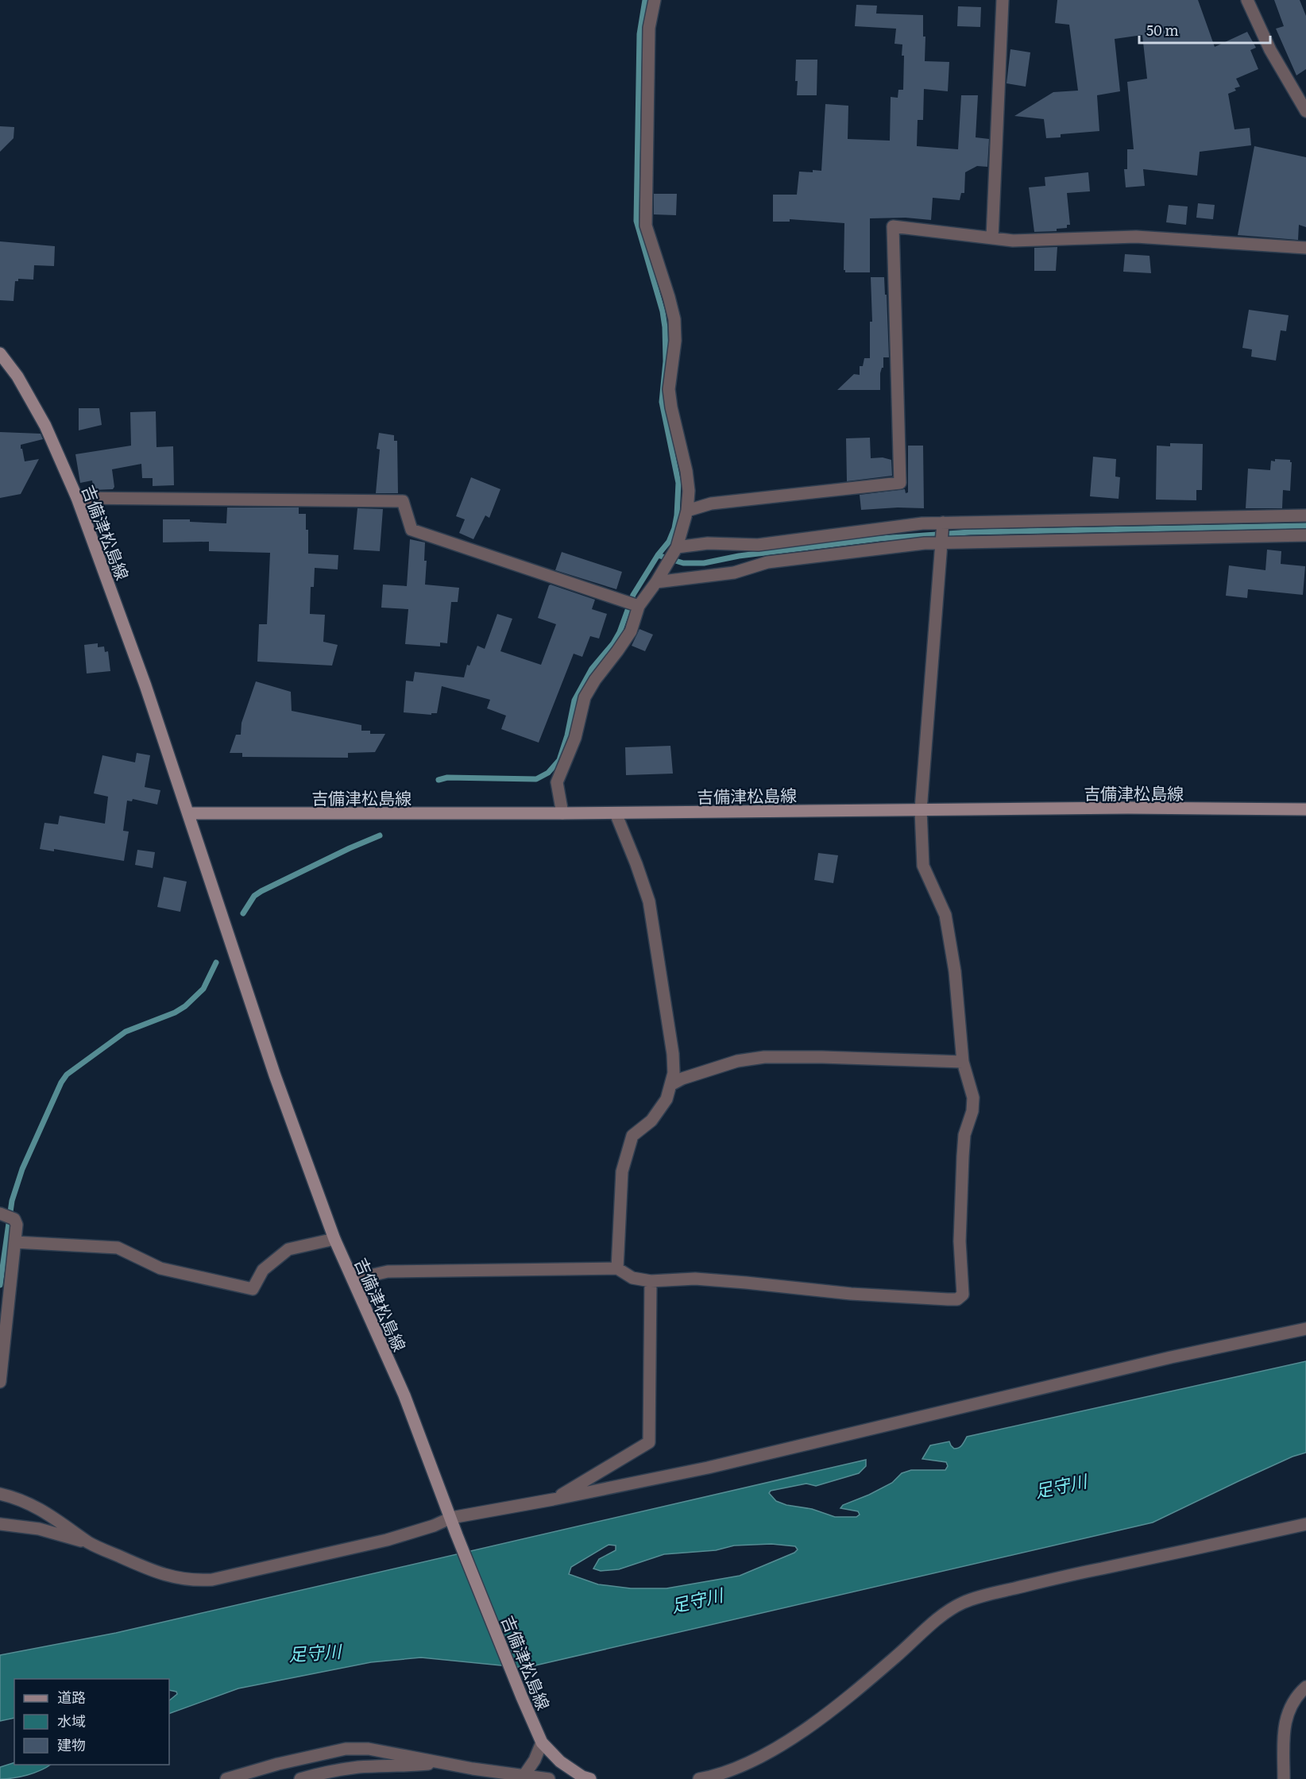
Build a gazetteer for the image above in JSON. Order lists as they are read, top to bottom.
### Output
{
  "streets": {
    "main road": ["吉備津松島線"]
  },
  "water": ["足守川"],
  "legend": ["道路", "水域", "建物"],
  "scale_bar": "50 m"
}
